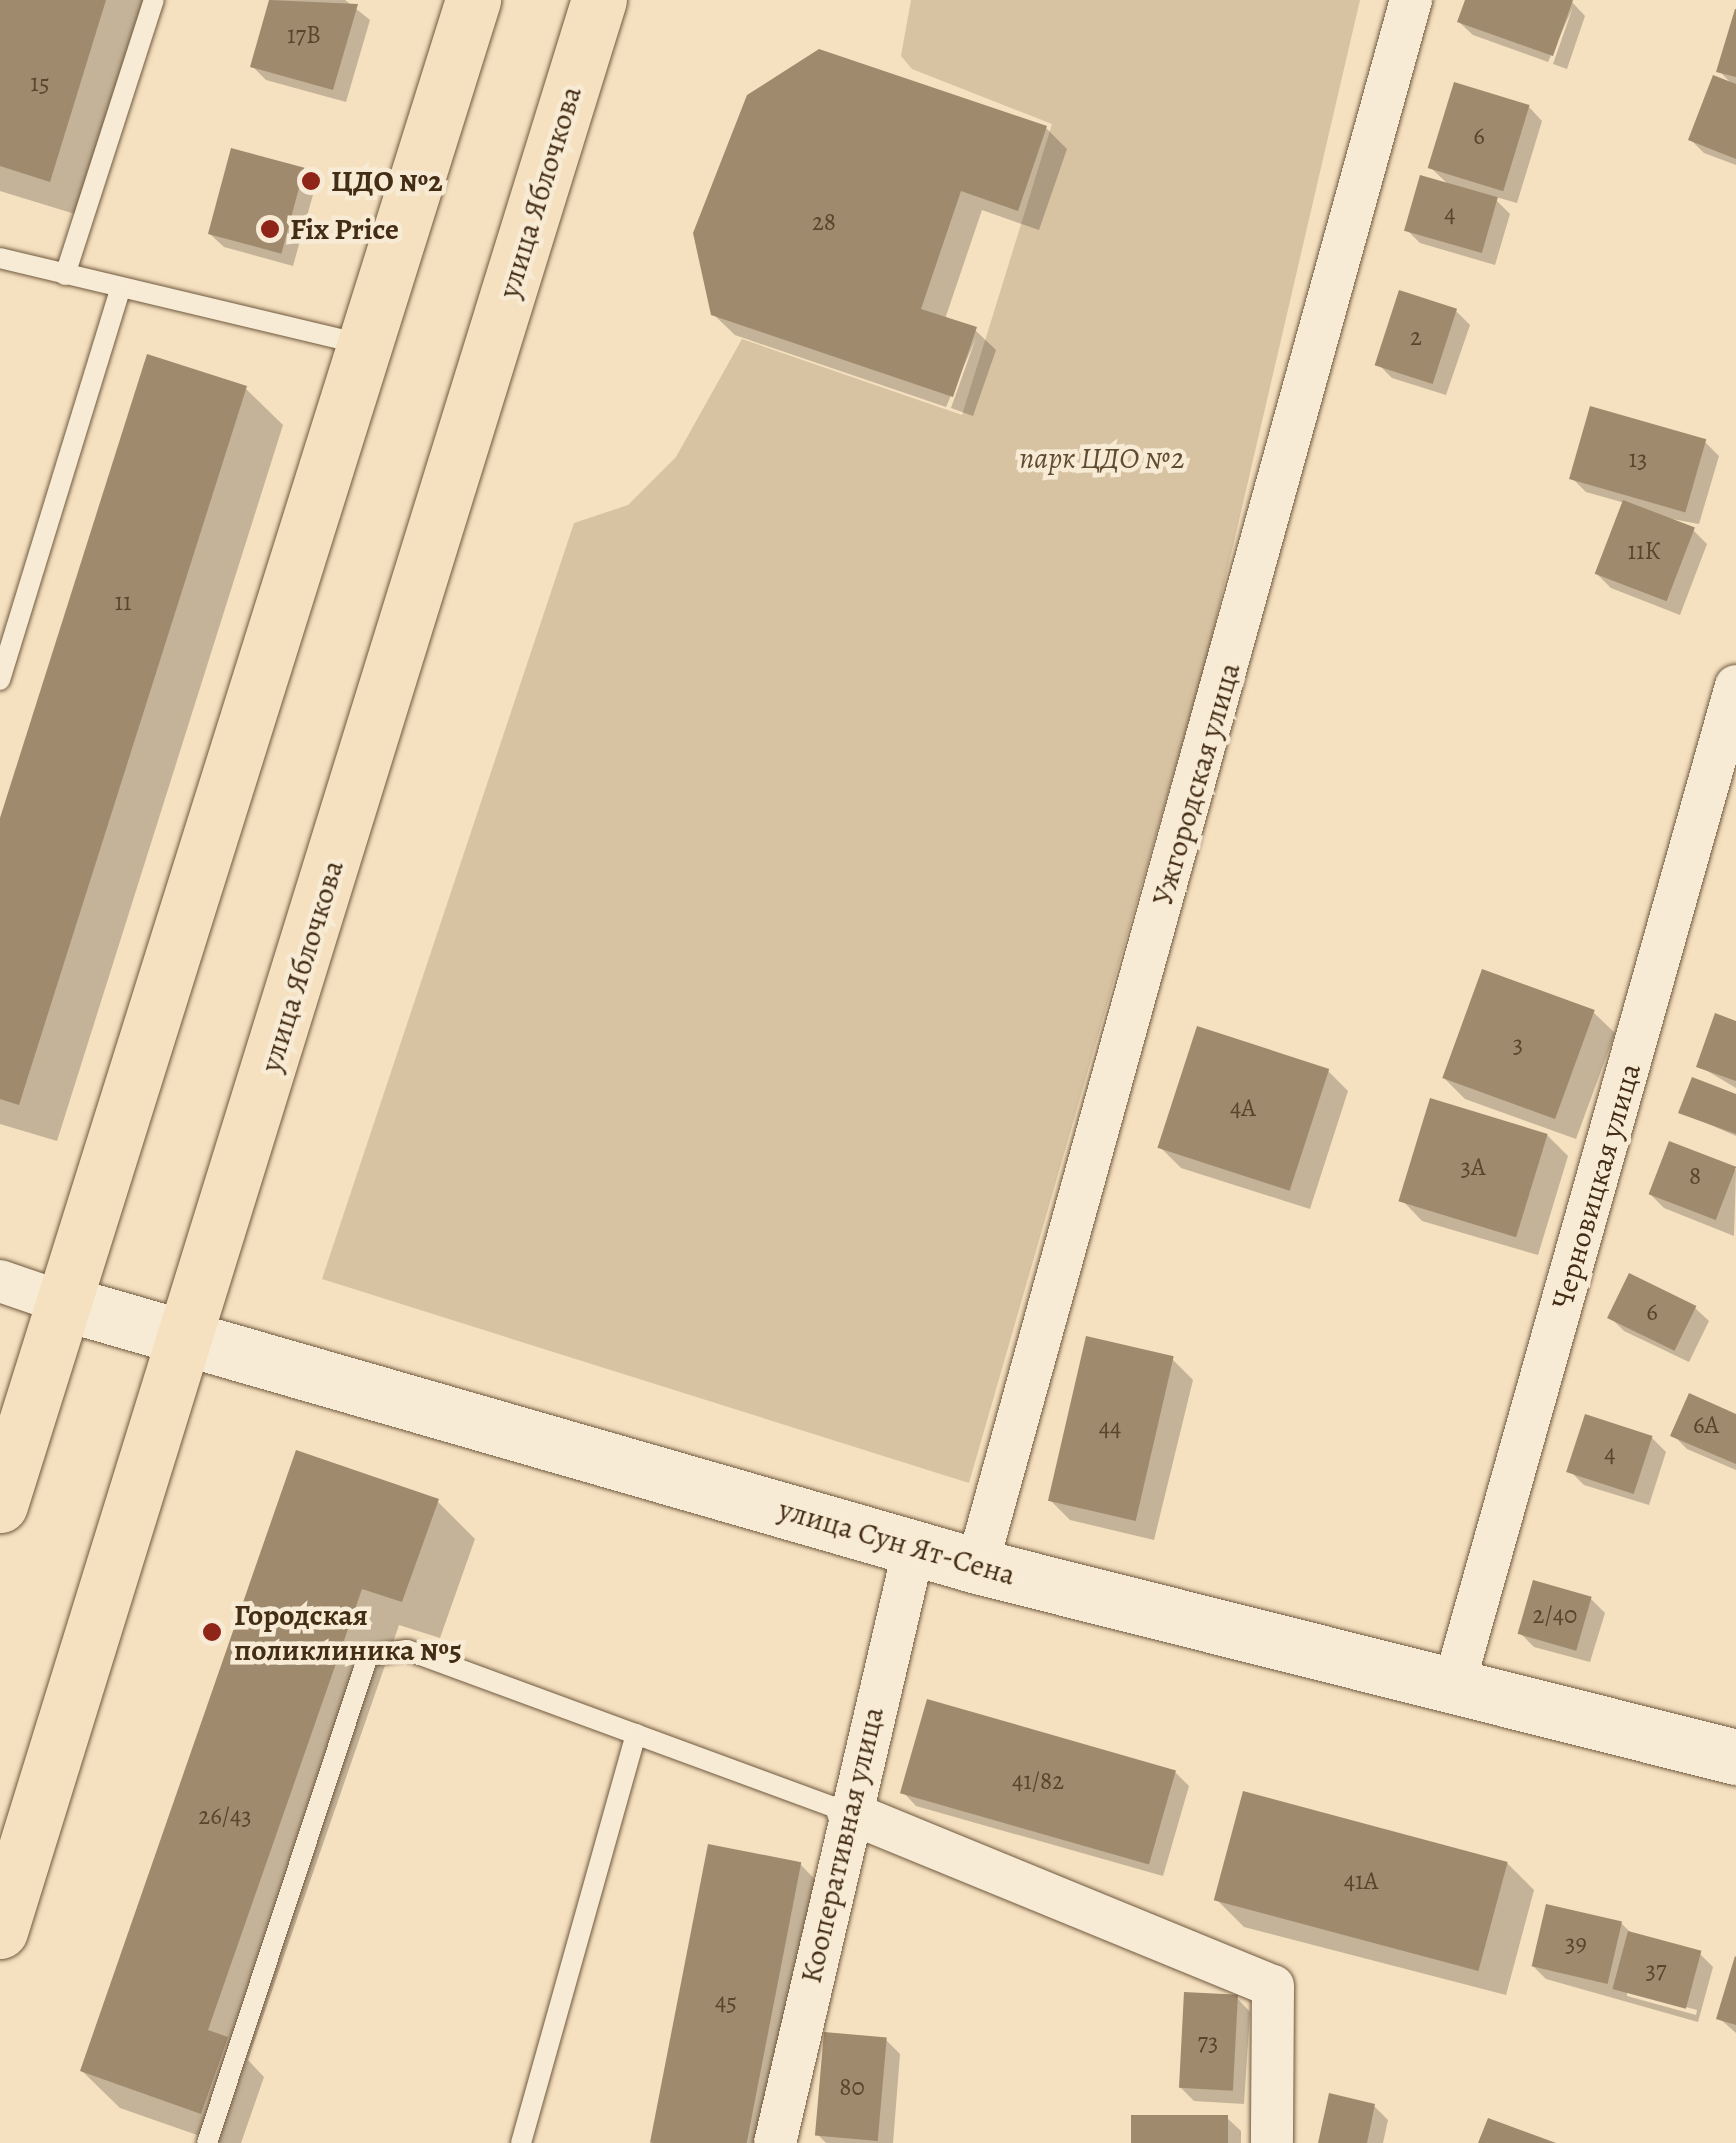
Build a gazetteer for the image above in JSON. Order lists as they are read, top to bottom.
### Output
{
  "streets": {
    "main road": ["улица Яблочкова", "улица Сун Ят-Сена"],
    "street": ["Ужгородская улица", "Черновицкая улица", "Кооперативная улица"]
  },
  "crossings": [
    ["улица Яблочкова", "улица Сун Ят-Сена"],
    ["Ужгородская улица", "улица Сун Ят-Сена"],
    ["Черновицкая улица", "улица Сун Ят-Сена"],
    ["улица Сун Ят-Сена", "Кооперативная улица"]
  ],
  "parks": ["парк ЦДО №2"],
  "places": ["ЦДО №2", "Fix Price", "Городская поликлиника №5"],
  "house_numbers": [
    "17В",
    "15",
    "6",
    "4",
    "28",
    "2",
    "13",
    "11К",
    "11",
    "3",
    "4А",
    "3А",
    "8",
    "6",
    "6А",
    "44",
    "4",
    "2/40",
    "41/82",
    "26/43",
    "41А",
    "39",
    "37",
    "45",
    "73",
    "80"
  ]
}
